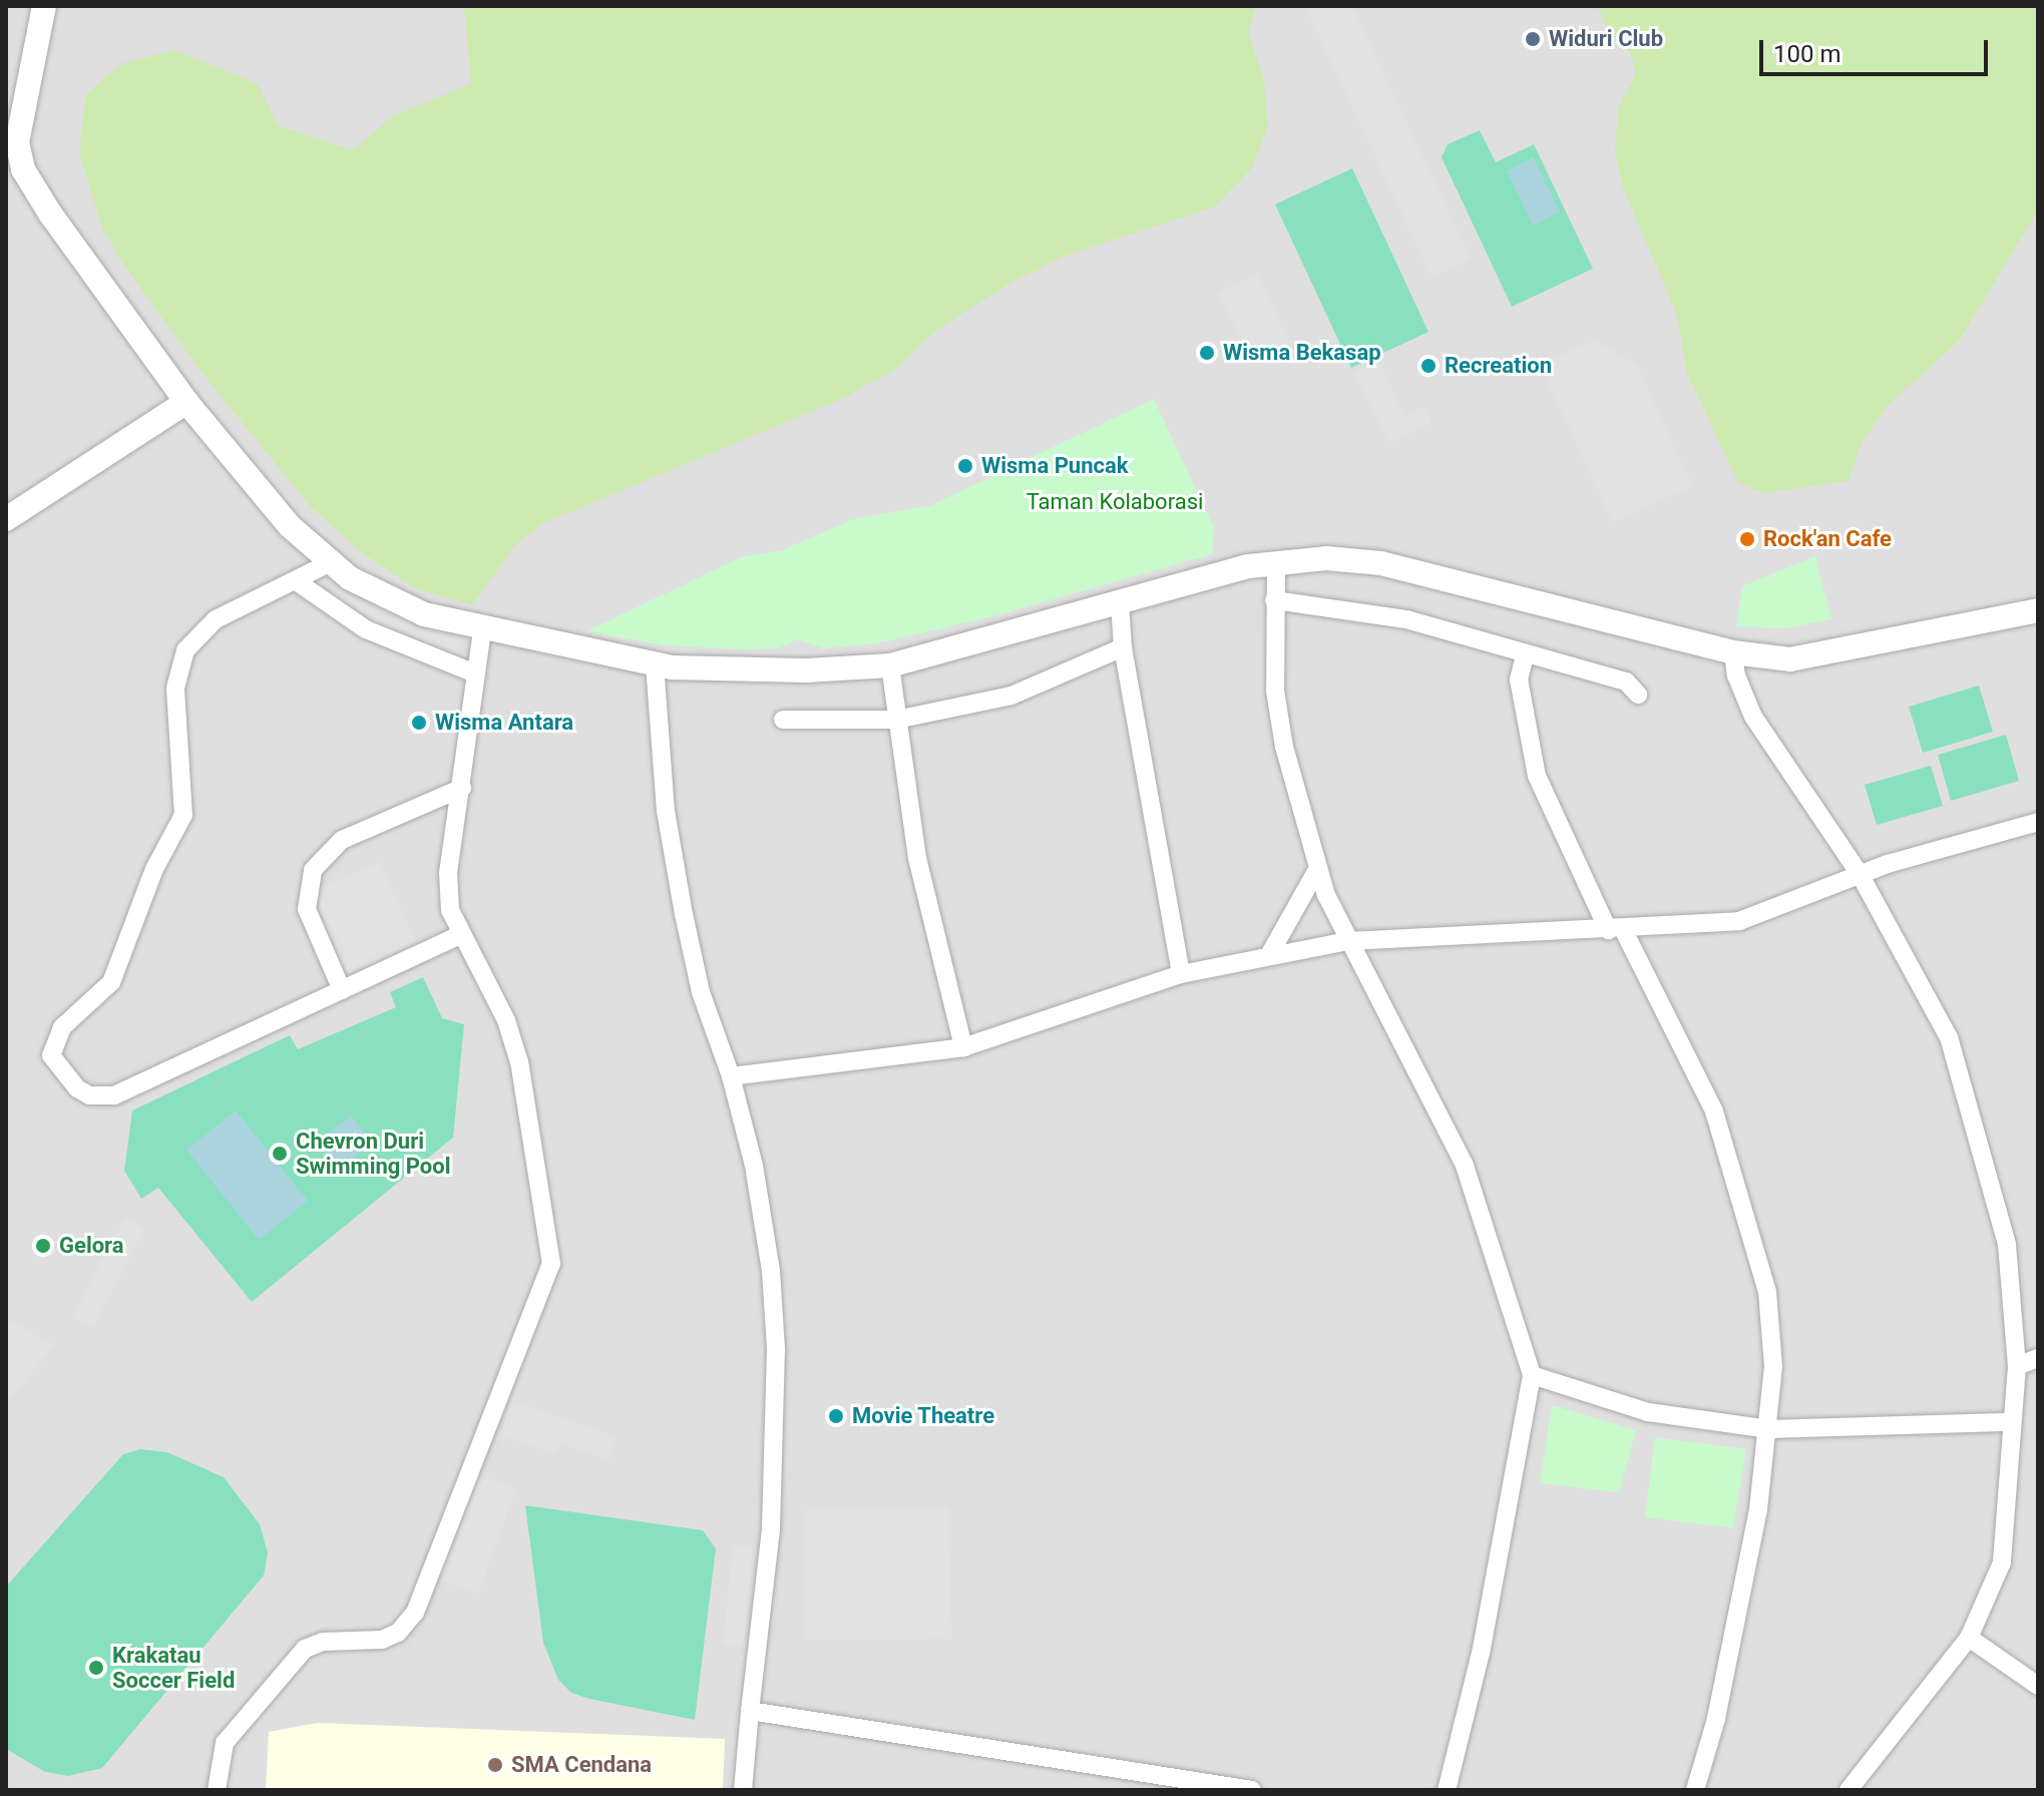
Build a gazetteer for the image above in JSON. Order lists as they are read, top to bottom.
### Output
{
  "parks": ["Taman Kolaborasi"],
  "places": [
    "Widuri Club",
    "Wisma Bekasap",
    "Recreation",
    "Wisma Puncak",
    "Rock'an Cafe",
    "Wisma Antara",
    "Chevron Duri Swimming Pool",
    "Gelora",
    "Movie Theatre",
    "Krakatau Soccer Field",
    "SMA Cendana"
  ],
  "scale_bar": "100 m"
}
